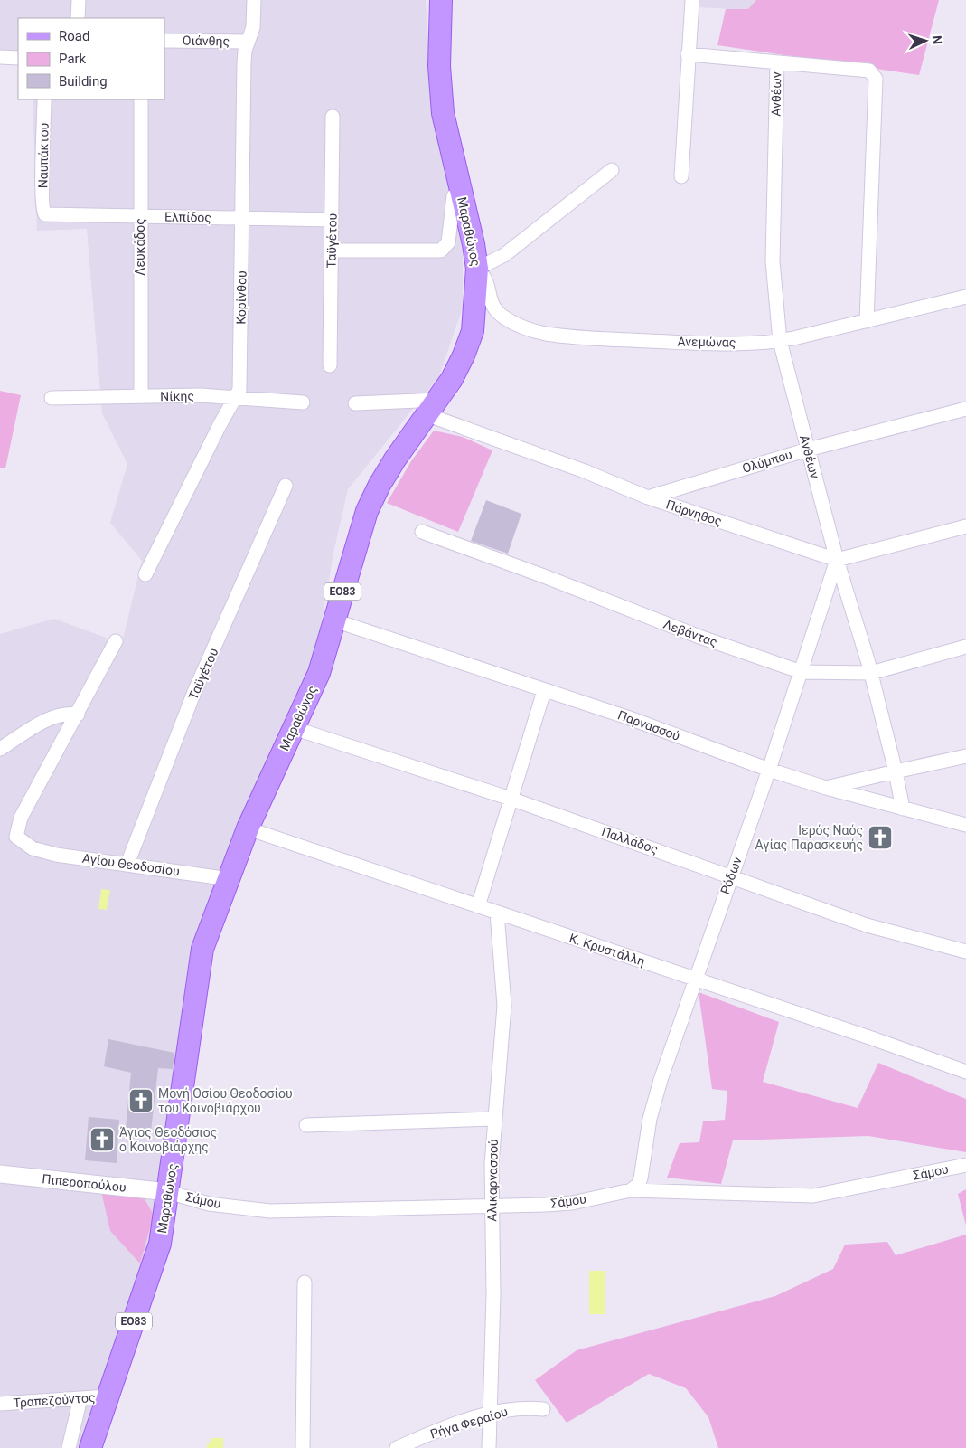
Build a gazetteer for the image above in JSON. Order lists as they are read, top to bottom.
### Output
{
  "streets": {
    "main road": ["Μαραθώνος", "ΕΟ83"],
    "street": [
      "Οιάνθης",
      "Ανθέων",
      "Ναυπάκτου",
      "Ελπίδος",
      "Ταϋγέτου",
      "Λευκάδος",
      "Κορίνθου",
      "Ανεμώνας",
      "Νίκης",
      "Ολύμπου",
      "Πάρνηθος",
      "Λεβάντας",
      "Παρνασσού",
      "Παλλάδος",
      "Αγίου Θεοδοσίου",
      "Ρόδων",
      "Κ. Κρυστάλλη",
      "Σάμου",
      "Αλικαρνασσού",
      "Πιπεροπούλου",
      "Τραπεζούντος",
      "Ρήγα Φεραίου"
    ]
  },
  "crossings": [
    ["Οιάνθης", "Κορίνθου"],
    ["Ανθέων", "Ανεμώνας"],
    ["Ανθέων", "Ολύμπου"],
    ["Ανθέων", "Πάρνηθος"],
    ["Ανθέων", "Λεβάντας"],
    ["Ανθέων", "Παρνασσού"],
    ["Ανθέων", "Ρόδων"],
    ["Ναυπάκτου", "Ελπίδος"],
    ["Ελπίδος", "Ταϋγέτου"],
    ["Ελπίδος", "Λευκάδος"],
    ["Ελπίδος", "Κορίνθου"],
    ["Μαραθώνος", "Ανεμώνας"],
    ["Μαραθώνος", "Πάρνηθος"],
    ["Μαραθώνος", "Παρνασσού"],
    ["Μαραθώνος", "Παλλάδος"],
    ["Μαραθώνος", "Αγίου Θεοδοσίου"],
    ["Μαραθώνος", "Κ. Κρυστάλλη"],
    ["Μαραθώνος", "Σάμου"],
    ["Μαραθώνος", "Πιπεροπούλου"],
    ["Μαραθώνος", "Τραπεζούντος"],
    ["Ταϋγέτου", "Αγίου Θεοδοσίου"],
    ["Λευκάδος", "Νίκης"],
    ["Κορίνθου", "Νίκης"],
    ["Ολύμπου", "Πάρνηθος"],
    ["Πάρνηθος", "Ρόδων"],
    ["Λεβάντας", "Ρόδων"],
    ["Παρνασσού", "Ρόδων"],
    ["Παλλάδος", "Ρόδων"],
    ["Ρόδων", "Κ. Κρυστάλλη"],
    ["Ρόδων", "Σάμου"],
    ["Κ. Κρυστάλλη", "Αλικαρνασσού"],
    ["Σάμου", "Αλικαρνασσού"],
    ["Σάμου", "Πιπεροπούλου"],
    ["Αλικαρνασσού", "Ρήγα Φεραίου"]
  ],
  "places": {
    "church": ["Ιερός Ναός Αγίας Παρασκευής", "Μονή Οσίου Θεοδοσίου του Κοινοβιάρχου", "Άγιος Θεοδόσιος ο Κοινοβιάρχης"]
  },
  "legend": ["Road", "Park", "Building"],
  "north": "right"
}
